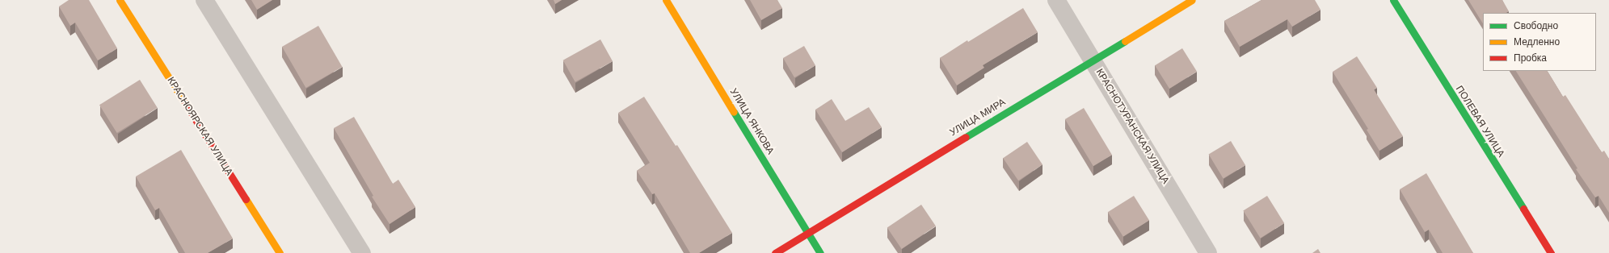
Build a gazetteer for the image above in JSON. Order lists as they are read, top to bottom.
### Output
{
  "streets": {
    "street": [
      "УЛИЦА МИРА",
      "УЛИЦА ЯНКОВА",
      "ПОЛЕВАЯ УЛИЦА",
      "КРАСНОЯРСКАЯ УЛИЦА",
      "КРАСНОТУРАНСКАЯ УЛИЦА"
    ]
  },
  "crossings": [
    ["УЛИЦА МИРА", "УЛИЦА ЯНКОВА"],
    ["УЛИЦА МИРА", "КРАСНОТУРАНСКАЯ УЛИЦА"]
  ],
  "legend": ["Свободно", "Медленно", "Пробка"]
}
